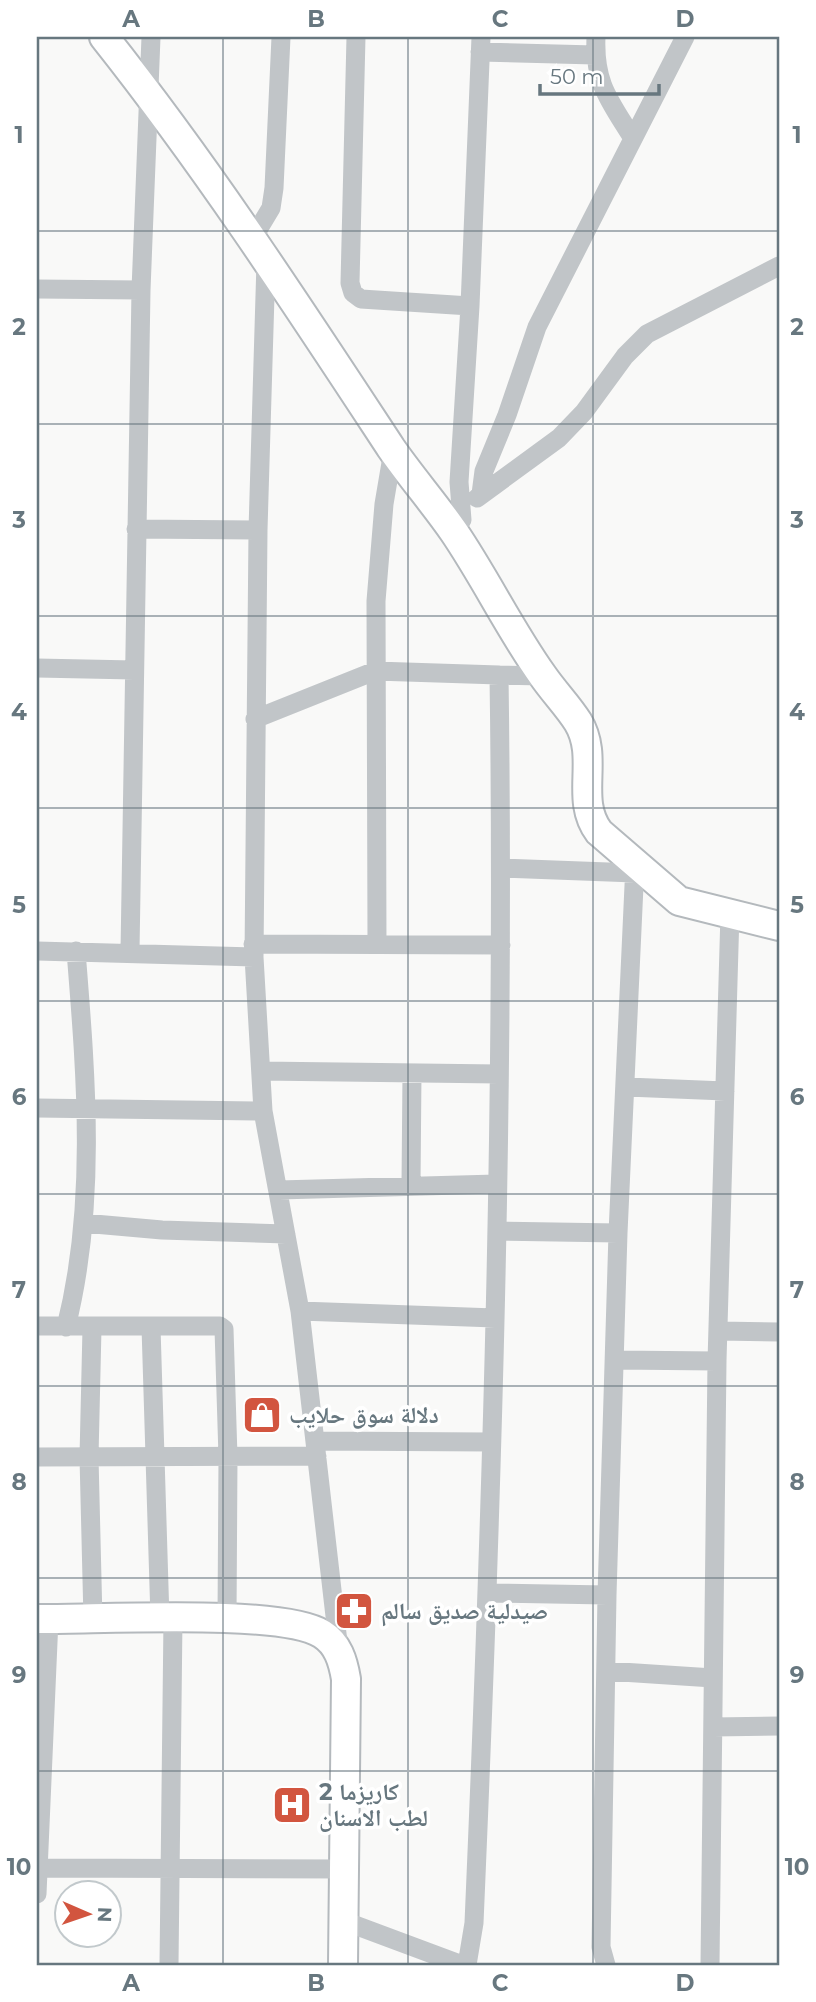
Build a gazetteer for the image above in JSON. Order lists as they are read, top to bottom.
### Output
{
  "places": {
    "shop": ["دلالة سوق حلايب"],
    "pharmacy": ["صيدلية صديق سالم"],
    "hospital": ["كاريزما 2 لطب الاسنان"]
  },
  "scale_bar": "50 m",
  "north": "right",
  "grid": {
    "columns": [
      "A",
      "B",
      "C",
      "D"
    ],
    "rows": [
      "1",
      "2",
      "3",
      "4",
      "5",
      "6",
      "7",
      "8",
      "9",
      "10"
    ]
  }
}
